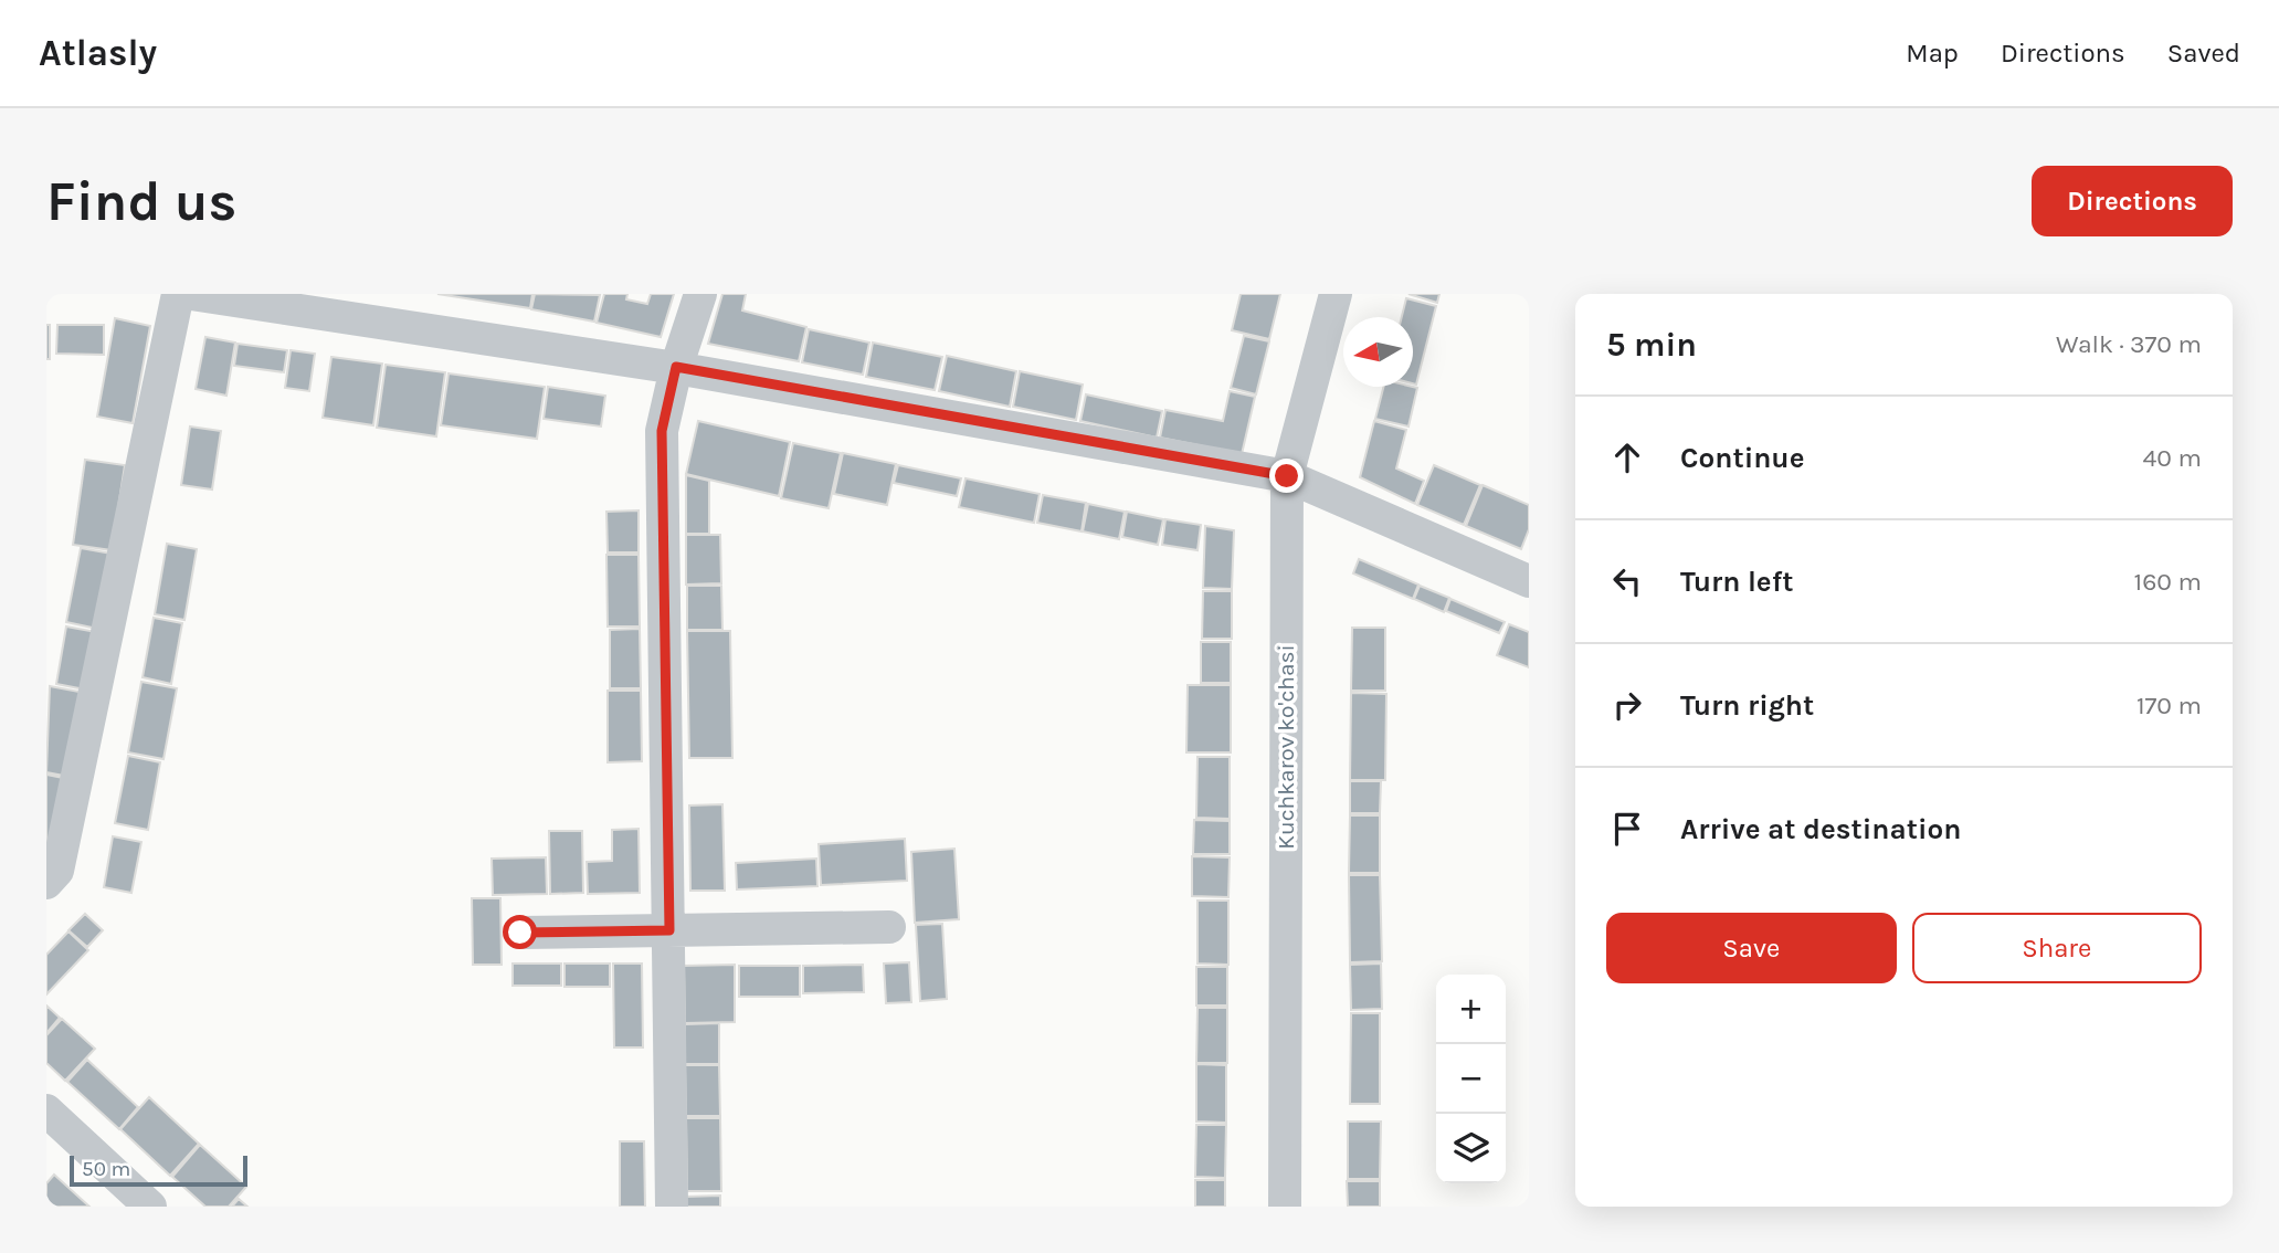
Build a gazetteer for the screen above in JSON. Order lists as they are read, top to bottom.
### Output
{
  "streets": {
    "street": ["Kuchkarov ko'chasi"]
  },
  "scale_bar": "50 m",
  "north": "left",
  "page": {
    "header": "Atlasly",
    "nav": ["Map", "Directions", "Saved"],
    "buttons": [
      "Directions",
      ["Save", "Share"]
    ],
    "title": "Find us",
    "heading": ["5 min", "Walk · 370 m"],
    "list": [
      ["Continue", "40 m"],
      ["Turn left", "160 m"],
      ["Turn right", "170 m"],
      "Arrive at destination"
    ],
    "map_buttons": ["+", "−"],
    "scale": "50 m"
  }
}
